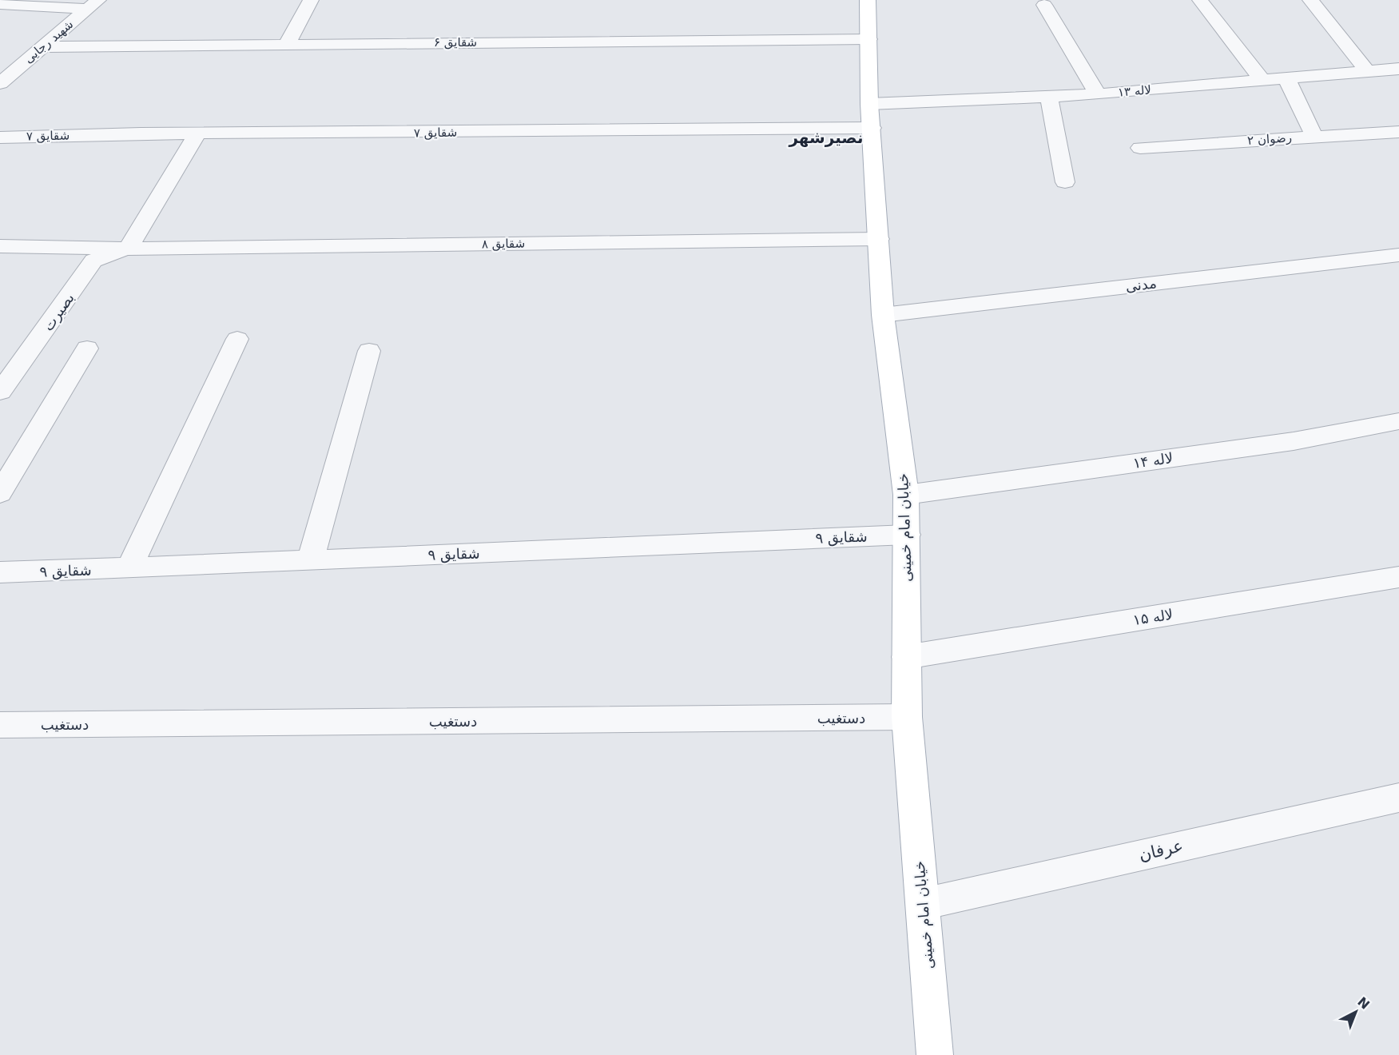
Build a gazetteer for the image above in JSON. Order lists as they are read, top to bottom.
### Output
{
  "streets": {
    "main road": ["خیابان امام خمینی"],
    "street": [
      "شهید رجایی",
      "شقایق ۶",
      "لاله ۱۳",
      "شقایق ۷",
      "رضوان ۲",
      "شقایق ۸",
      "مدنی",
      "بصیرت",
      "لاله ۱۴",
      "شقایق ۹",
      "لاله ۱۵",
      "دستغیب",
      "عرفان"
    ]
  },
  "crossings": [
    ["شهید رجایی", "شقایق ۶"],
    ["شقایق ۶", "خیابان امام خمینی"],
    ["لاله ۱۳", "شقایق ۷"],
    ["لاله ۱۳", "خیابان امام خمینی"],
    ["شقایق ۷", "خیابان امام خمینی"],
    ["شقایق ۸", "بصیرت"],
    ["شقایق ۸", "خیابان امام خمینی"],
    ["مدنی", "خیابان امام خمینی"],
    ["لاله ۱۴", "خیابان امام خمینی"],
    ["خیابان امام خمینی", "شقایق ۹"],
    ["خیابان امام خمینی", "لاله ۱۵"],
    ["خیابان امام خمینی", "دستغیب"],
    ["خیابان امام خمینی", "عرفان"]
  ],
  "districts": ["نصیرشهر"],
  "north": "top right"
}
